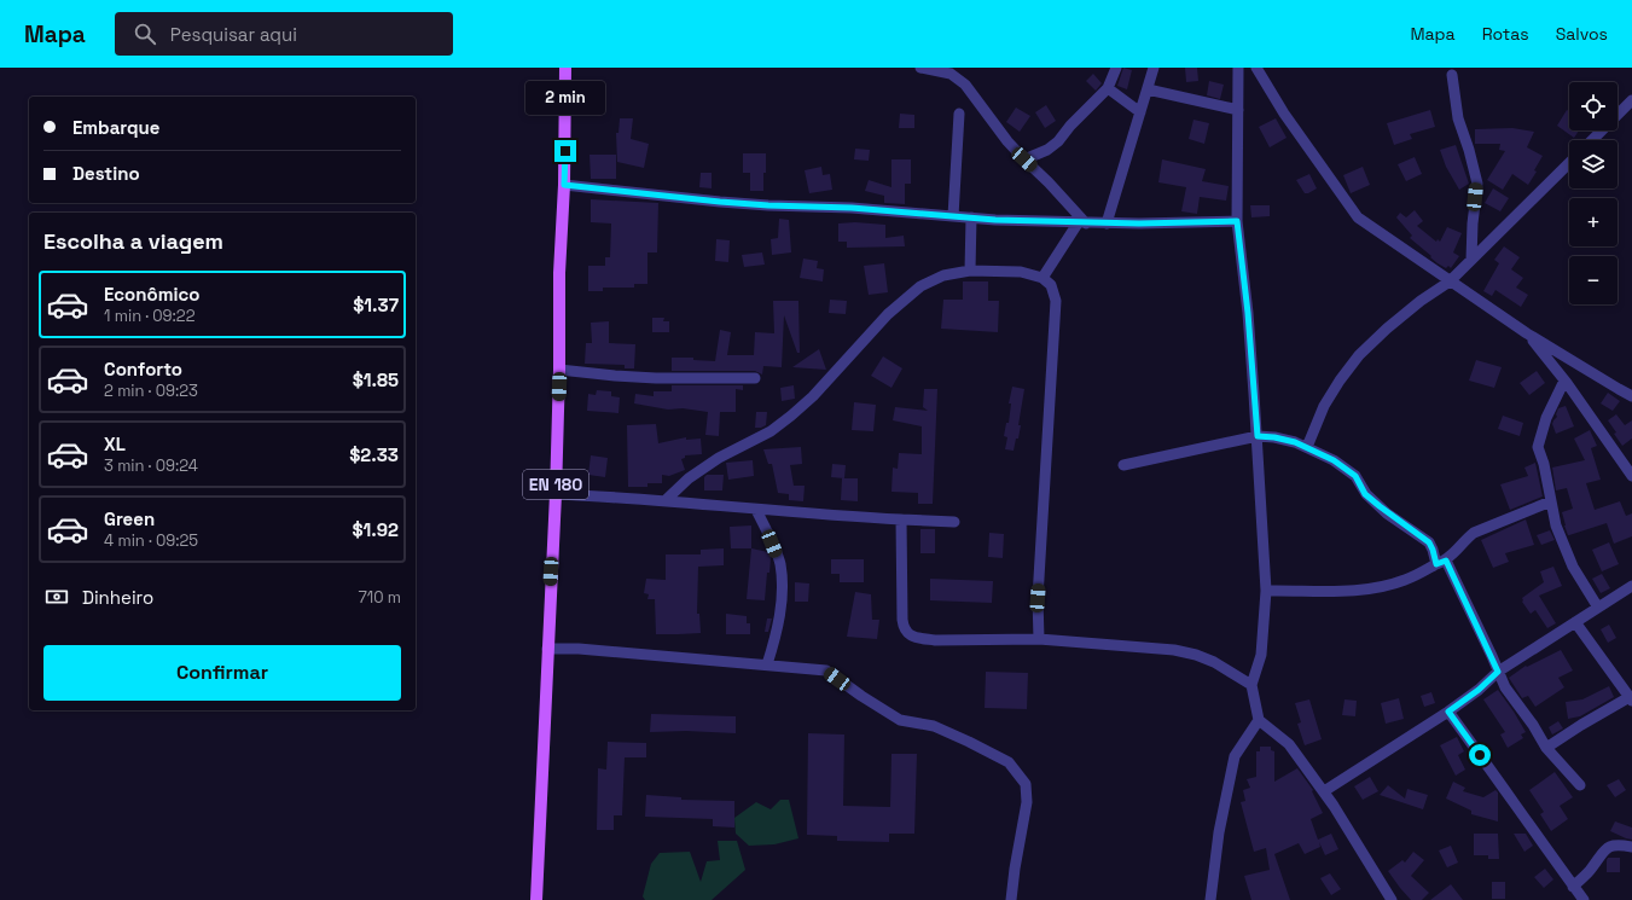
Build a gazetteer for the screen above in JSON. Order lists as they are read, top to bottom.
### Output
{
  "streets": {
    "main road": ["EN 180"]
  },
  "page": {
    "header": "Mapa",
    "search": "Pesquisar aqui",
    "nav": ["Mapa", "Rotas", "Salvos"],
    "bubble": "2 min",
    "map_buttons": ["+", "−"],
    "banner": ["Embarque", "Destino"],
    "heading": "Escolha a viagem",
    "list": [
      {
        "name": "Econômico",
        "note": "1 min · 09:22",
        "value": "$1.37"
      },
      {
        "name": "Conforto",
        "note": "2 min · 09:23",
        "value": "$1.85"
      },
      {
        "name": "XL",
        "note": "3 min · 09:24",
        "value": "$2.33"
      },
      {
        "name": "Green",
        "note": "4 min · 09:25",
        "value": "$1.92"
      }
    ],
    "pay": ["Dinheiro", "710 m"],
    "buttons": "Confirmar"
  }
}
